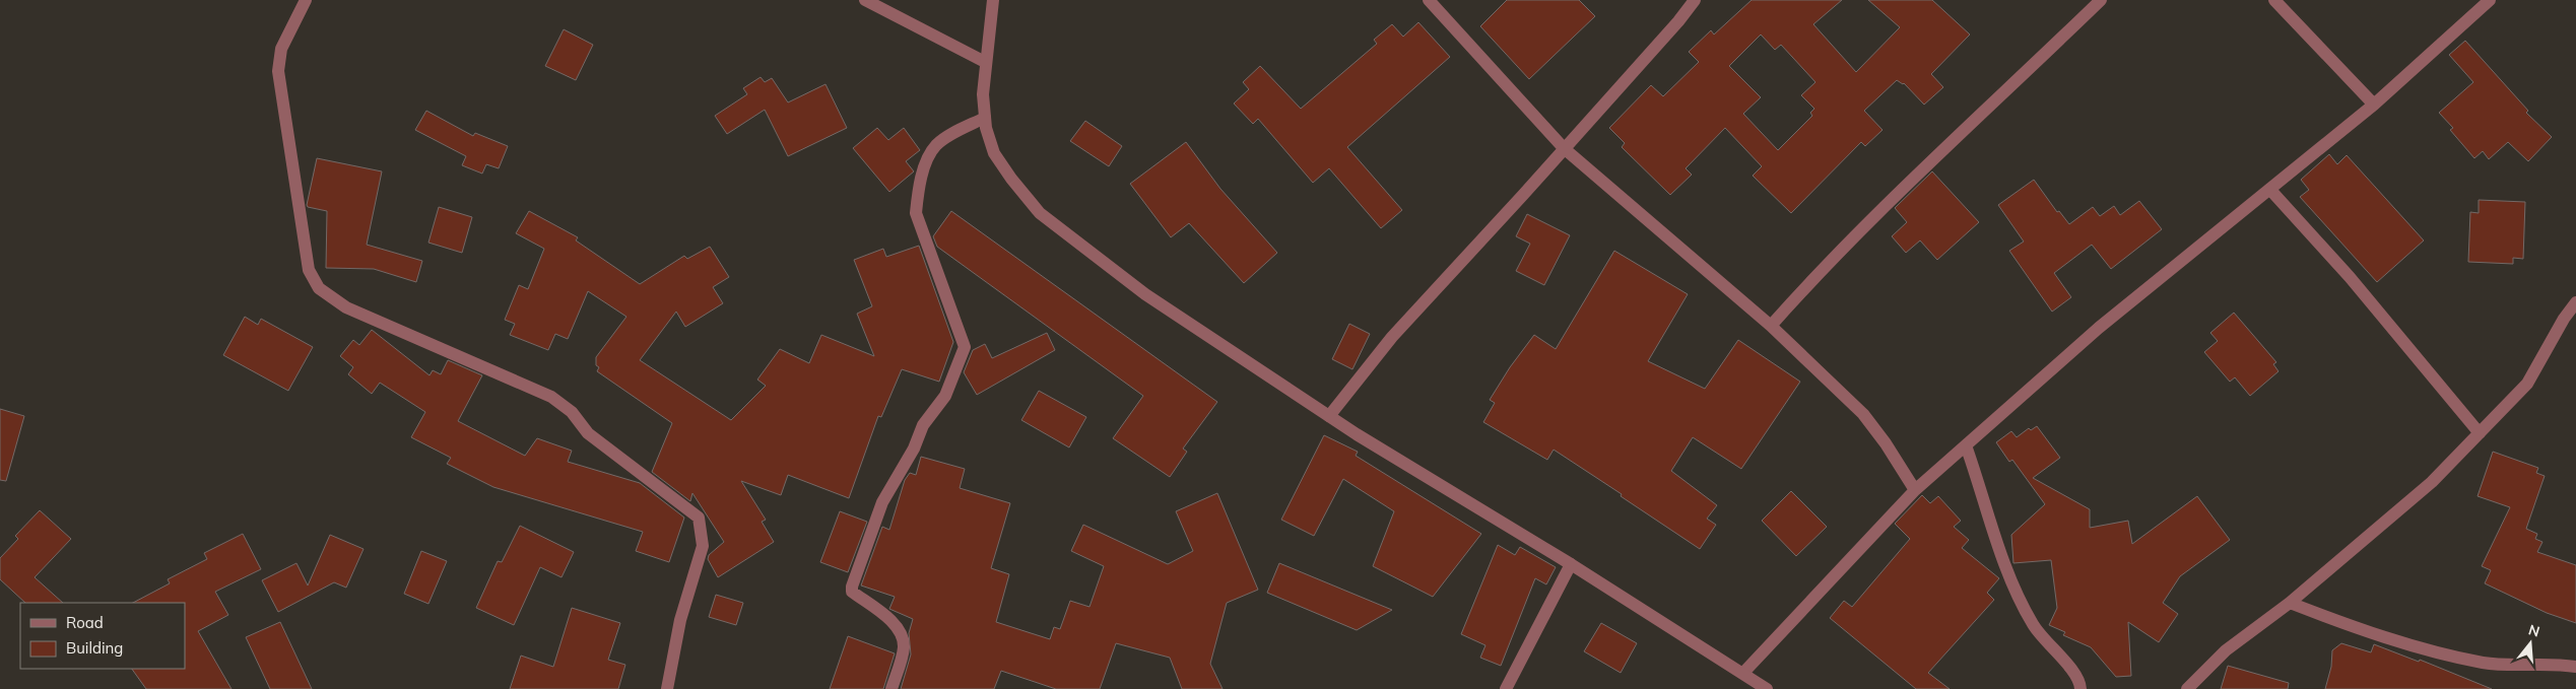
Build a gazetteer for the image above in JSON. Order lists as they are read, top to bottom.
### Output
{
  "legend": ["Road", "Building"],
  "north": "top"
}
